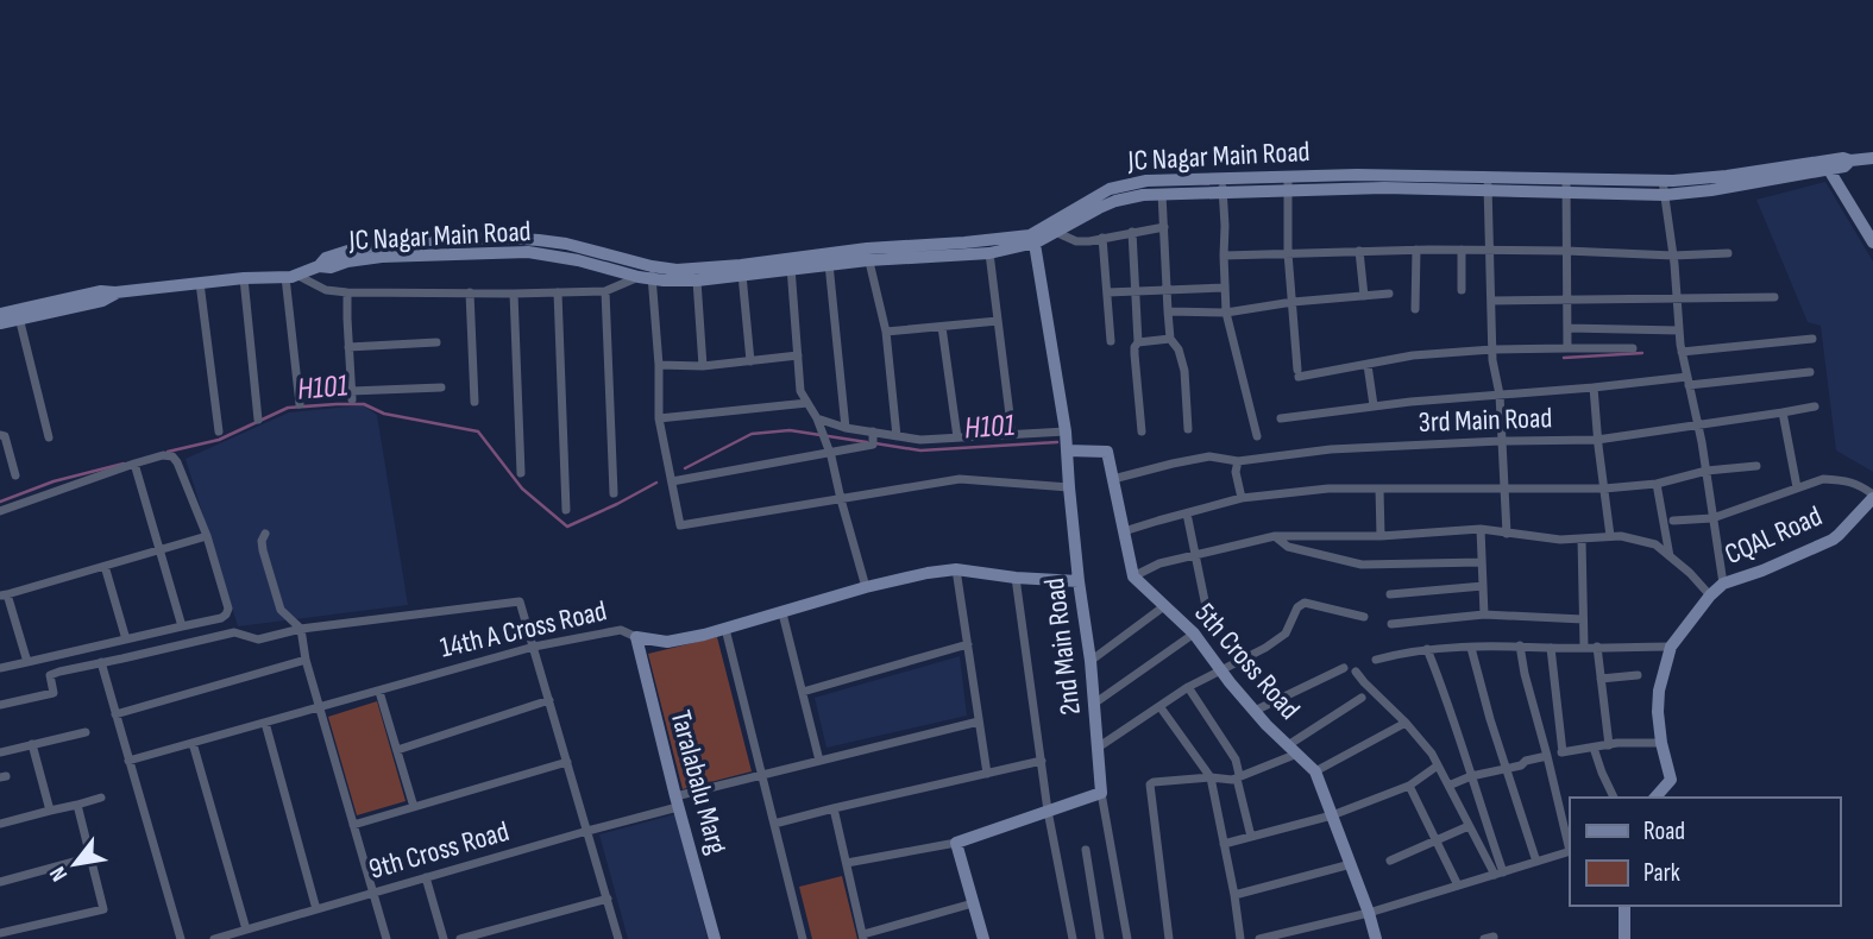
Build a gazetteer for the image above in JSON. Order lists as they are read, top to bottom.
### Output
{
  "streets": {
    "main road": [
      "JC Nagar Main Road",
      "CQAL Road",
      "14th A Cross Road",
      "2nd Main Road",
      "5th Cross Road",
      "Taralabalu Marg"
    ],
    "street": ["3rd Main Road", "9th Cross Road"]
  },
  "crossings": [
    ["JC Nagar Main Road", "2nd Main Road"],
    ["14th A Cross Road", "2nd Main Road"],
    ["14th A Cross Road", "Taralabalu Marg"],
    ["Taralabalu Marg", "9th Cross Road"]
  ],
  "water": ["H101"],
  "legend": ["Road", "Park"],
  "north": "bottom left"
}
